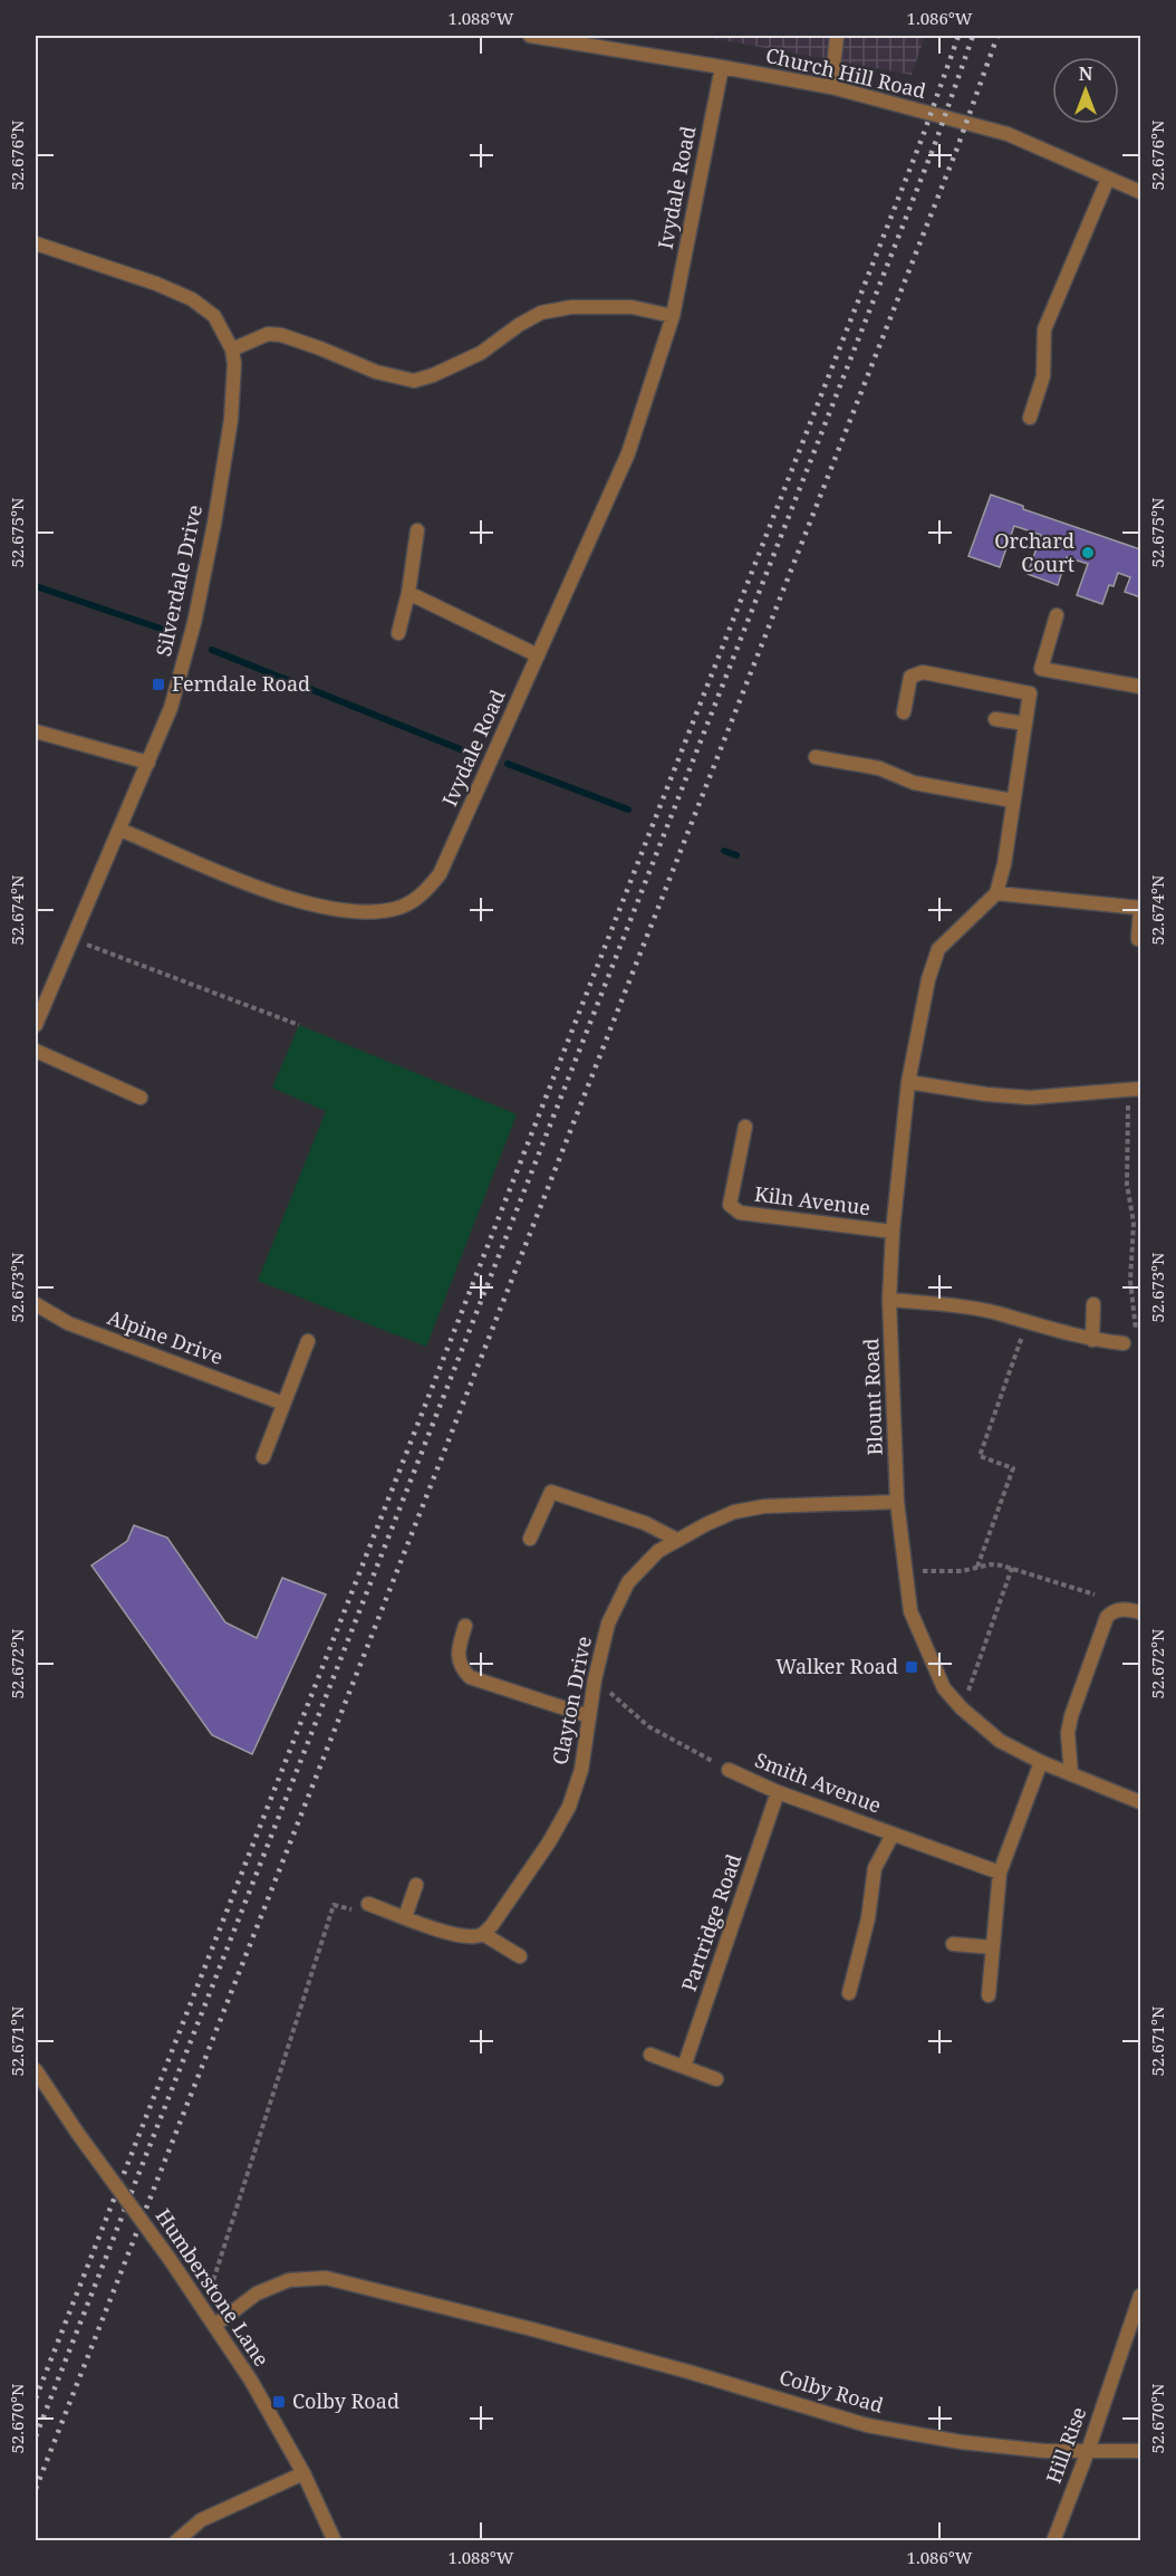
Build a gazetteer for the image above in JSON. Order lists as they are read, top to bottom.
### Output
{
  "streets": {
    "street": [
      "Church Hill Road",
      "Ivydale Road",
      "Silverdale Drive",
      "Kiln Avenue",
      "Alpine Drive",
      "Blount Road",
      "Clayton Drive",
      "Smith Avenue",
      "Partridge Road",
      "Humberstone Lane",
      "Colby Road",
      "Hill Rise"
    ]
  },
  "crossings": [
    ["Church Hill Road", "Ivydale Road"],
    ["Ivydale Road", "Silverdale Drive"],
    ["Kiln Avenue", "Blount Road"],
    ["Blount Road", "Clayton Drive"],
    ["Smith Avenue", "Partridge Road"],
    ["Humberstone Lane", "Colby Road"],
    ["Colby Road", "Hill Rise"]
  ],
  "places": {
    "other": ["Orchard Court"],
    "transit": ["Ferndale Road", "Walker Road", "Colby Road"]
  },
  "north": "top",
  "coordinates": [
    "1.088°W",
    "1.086°W",
    "52.676°N",
    "52.675°N",
    "52.674°N",
    "52.673°N",
    "52.672°N",
    "52.671°N",
    "52.670°N"
  ]
}
